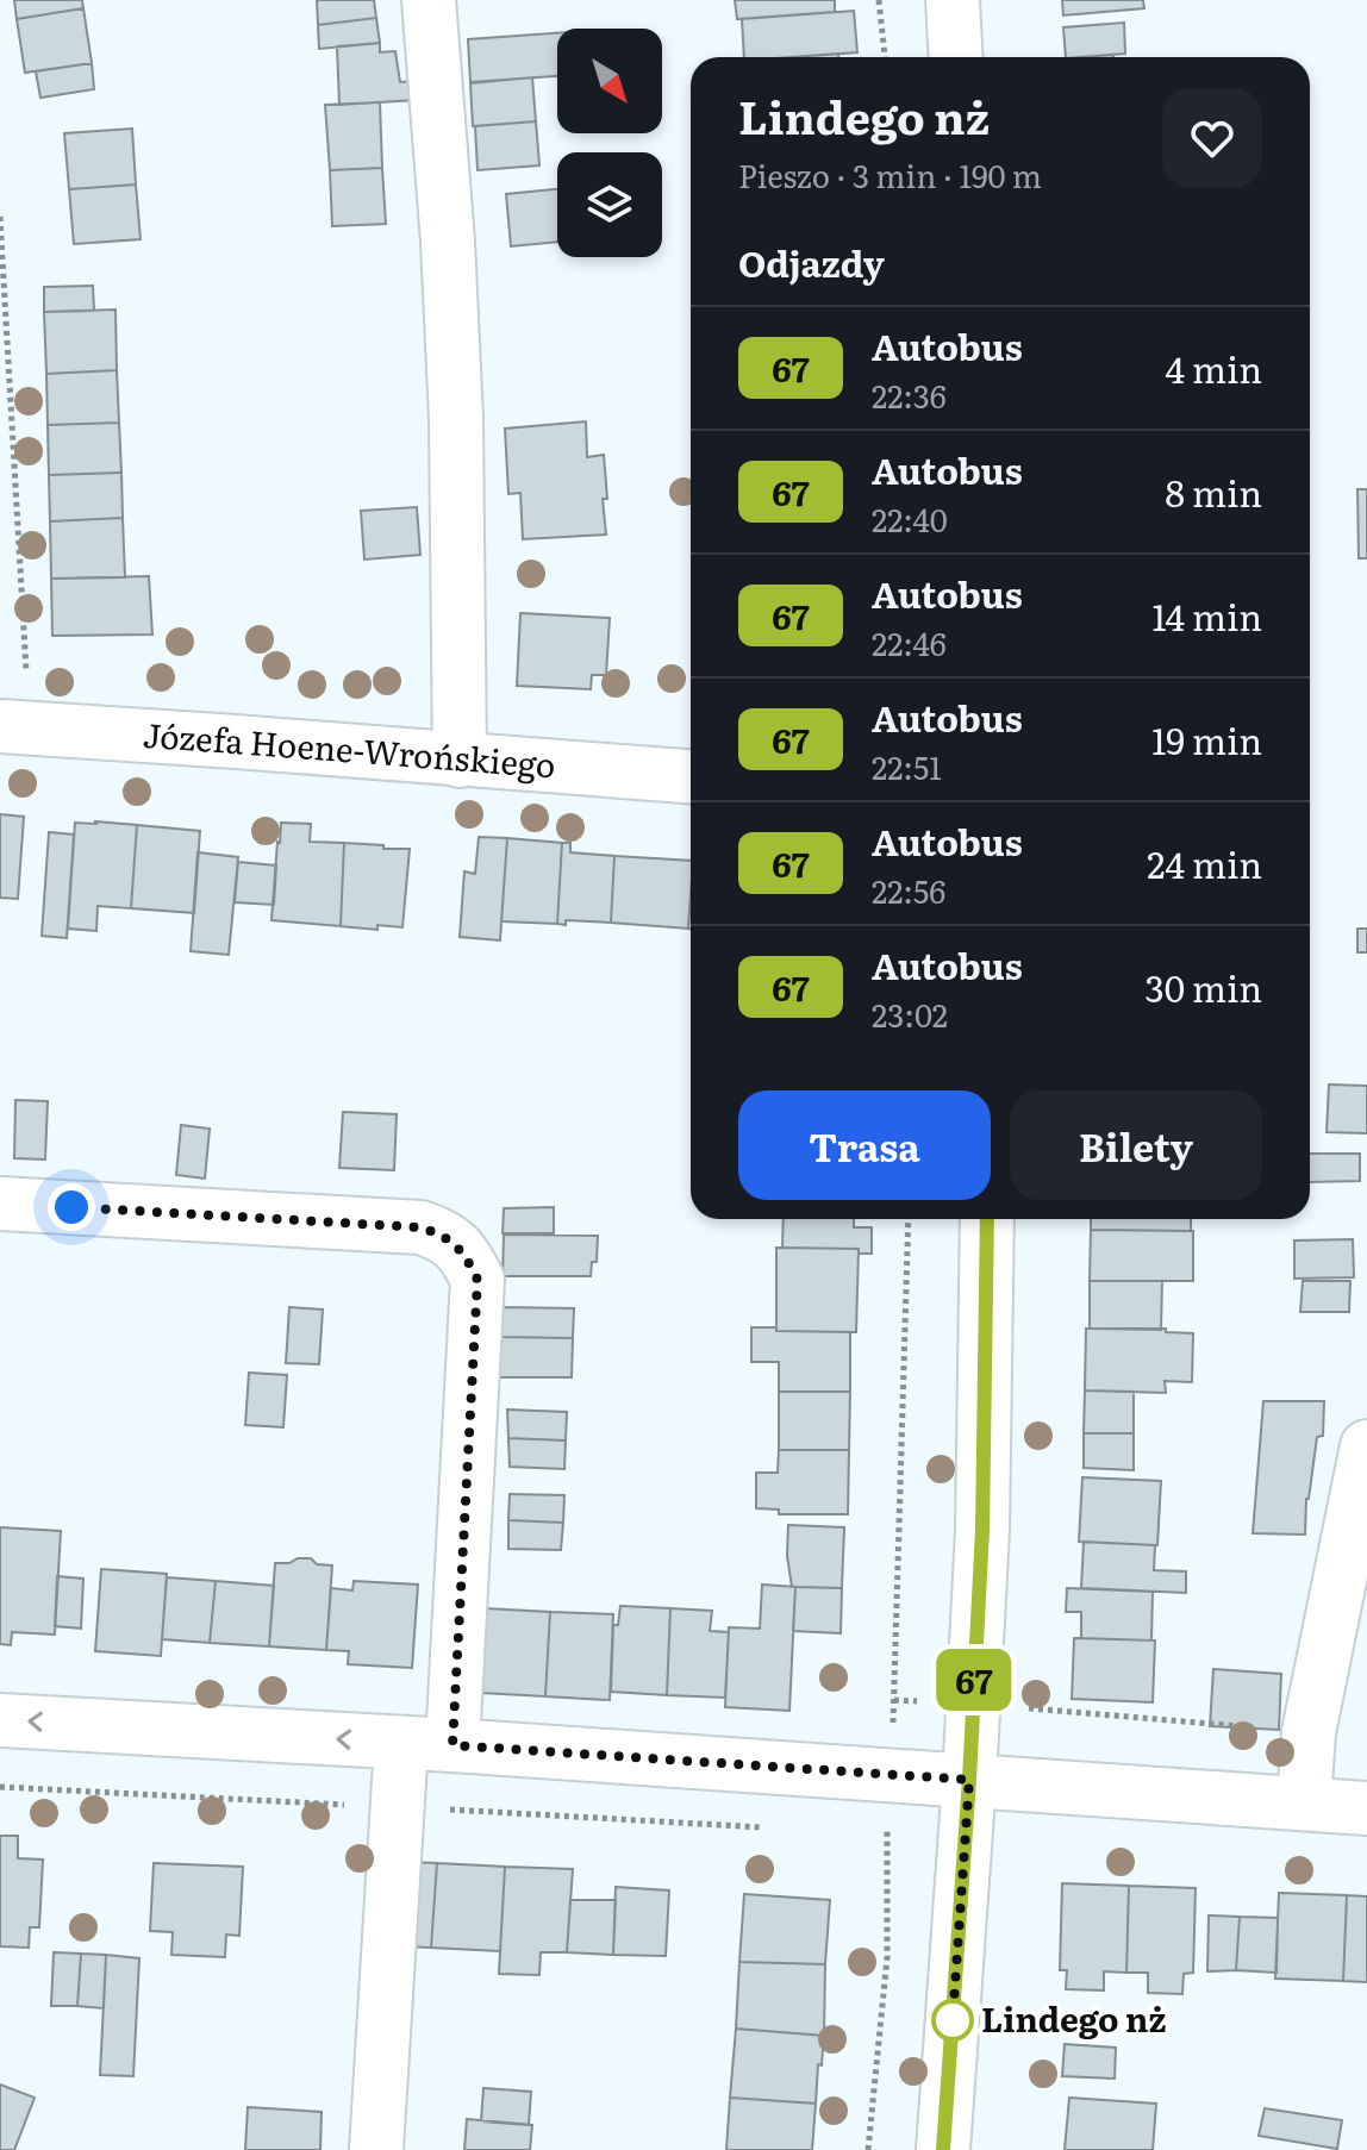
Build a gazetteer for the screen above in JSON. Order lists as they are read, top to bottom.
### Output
{
  "streets": {
    "street": ["Józefa Hoene-Wrońskiego"]
  },
  "places": ["Lindego nż"],
  "lines": ["bus line 67"],
  "north": "bottom right",
  "page": {
    "on_map": "67",
    "heading": [
      ["Lindego nż", "Pieszo · 3 min · 190 m"],
      "Odjazdy"
    ],
    "list": [
      {
        "mark": "67",
        "name": "Autobus",
        "note": "22:36",
        "value": "4 min"
      },
      {
        "mark": "67",
        "name": "Autobus",
        "note": "22:40",
        "value": "8 min"
      },
      {
        "mark": "67",
        "name": "Autobus",
        "note": "22:46",
        "value": "14 min"
      },
      {
        "mark": "67",
        "name": "Autobus",
        "note": "22:51",
        "value": "19 min"
      },
      {
        "mark": "67",
        "name": "Autobus",
        "note": "22:56",
        "value": "24 min"
      },
      {
        "mark": "67",
        "name": "Autobus",
        "note": "23:02",
        "value": "30 min"
      }
    ],
    "buttons": ["Trasa", "Bilety"]
  }
}
